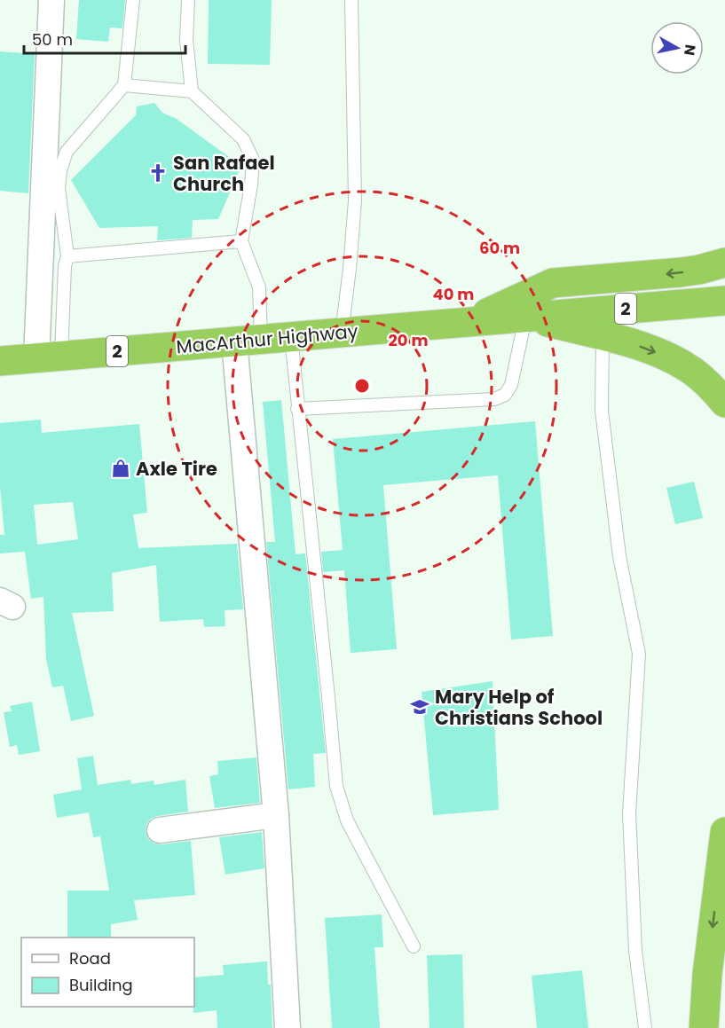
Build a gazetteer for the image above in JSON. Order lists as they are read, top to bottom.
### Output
{
  "streets": {
    "highway": ["2", "MacArthur Highway"]
  },
  "places": {
    "church": ["San Rafael Church"],
    "shop": ["Axle Tire"],
    "school or university": ["Mary Help of Christians School"]
  },
  "legend": ["Road", "Building"],
  "scale_bar": "50 m",
  "north": "right",
  "rings": ["60 m", "40 m", "20 m"]
}
